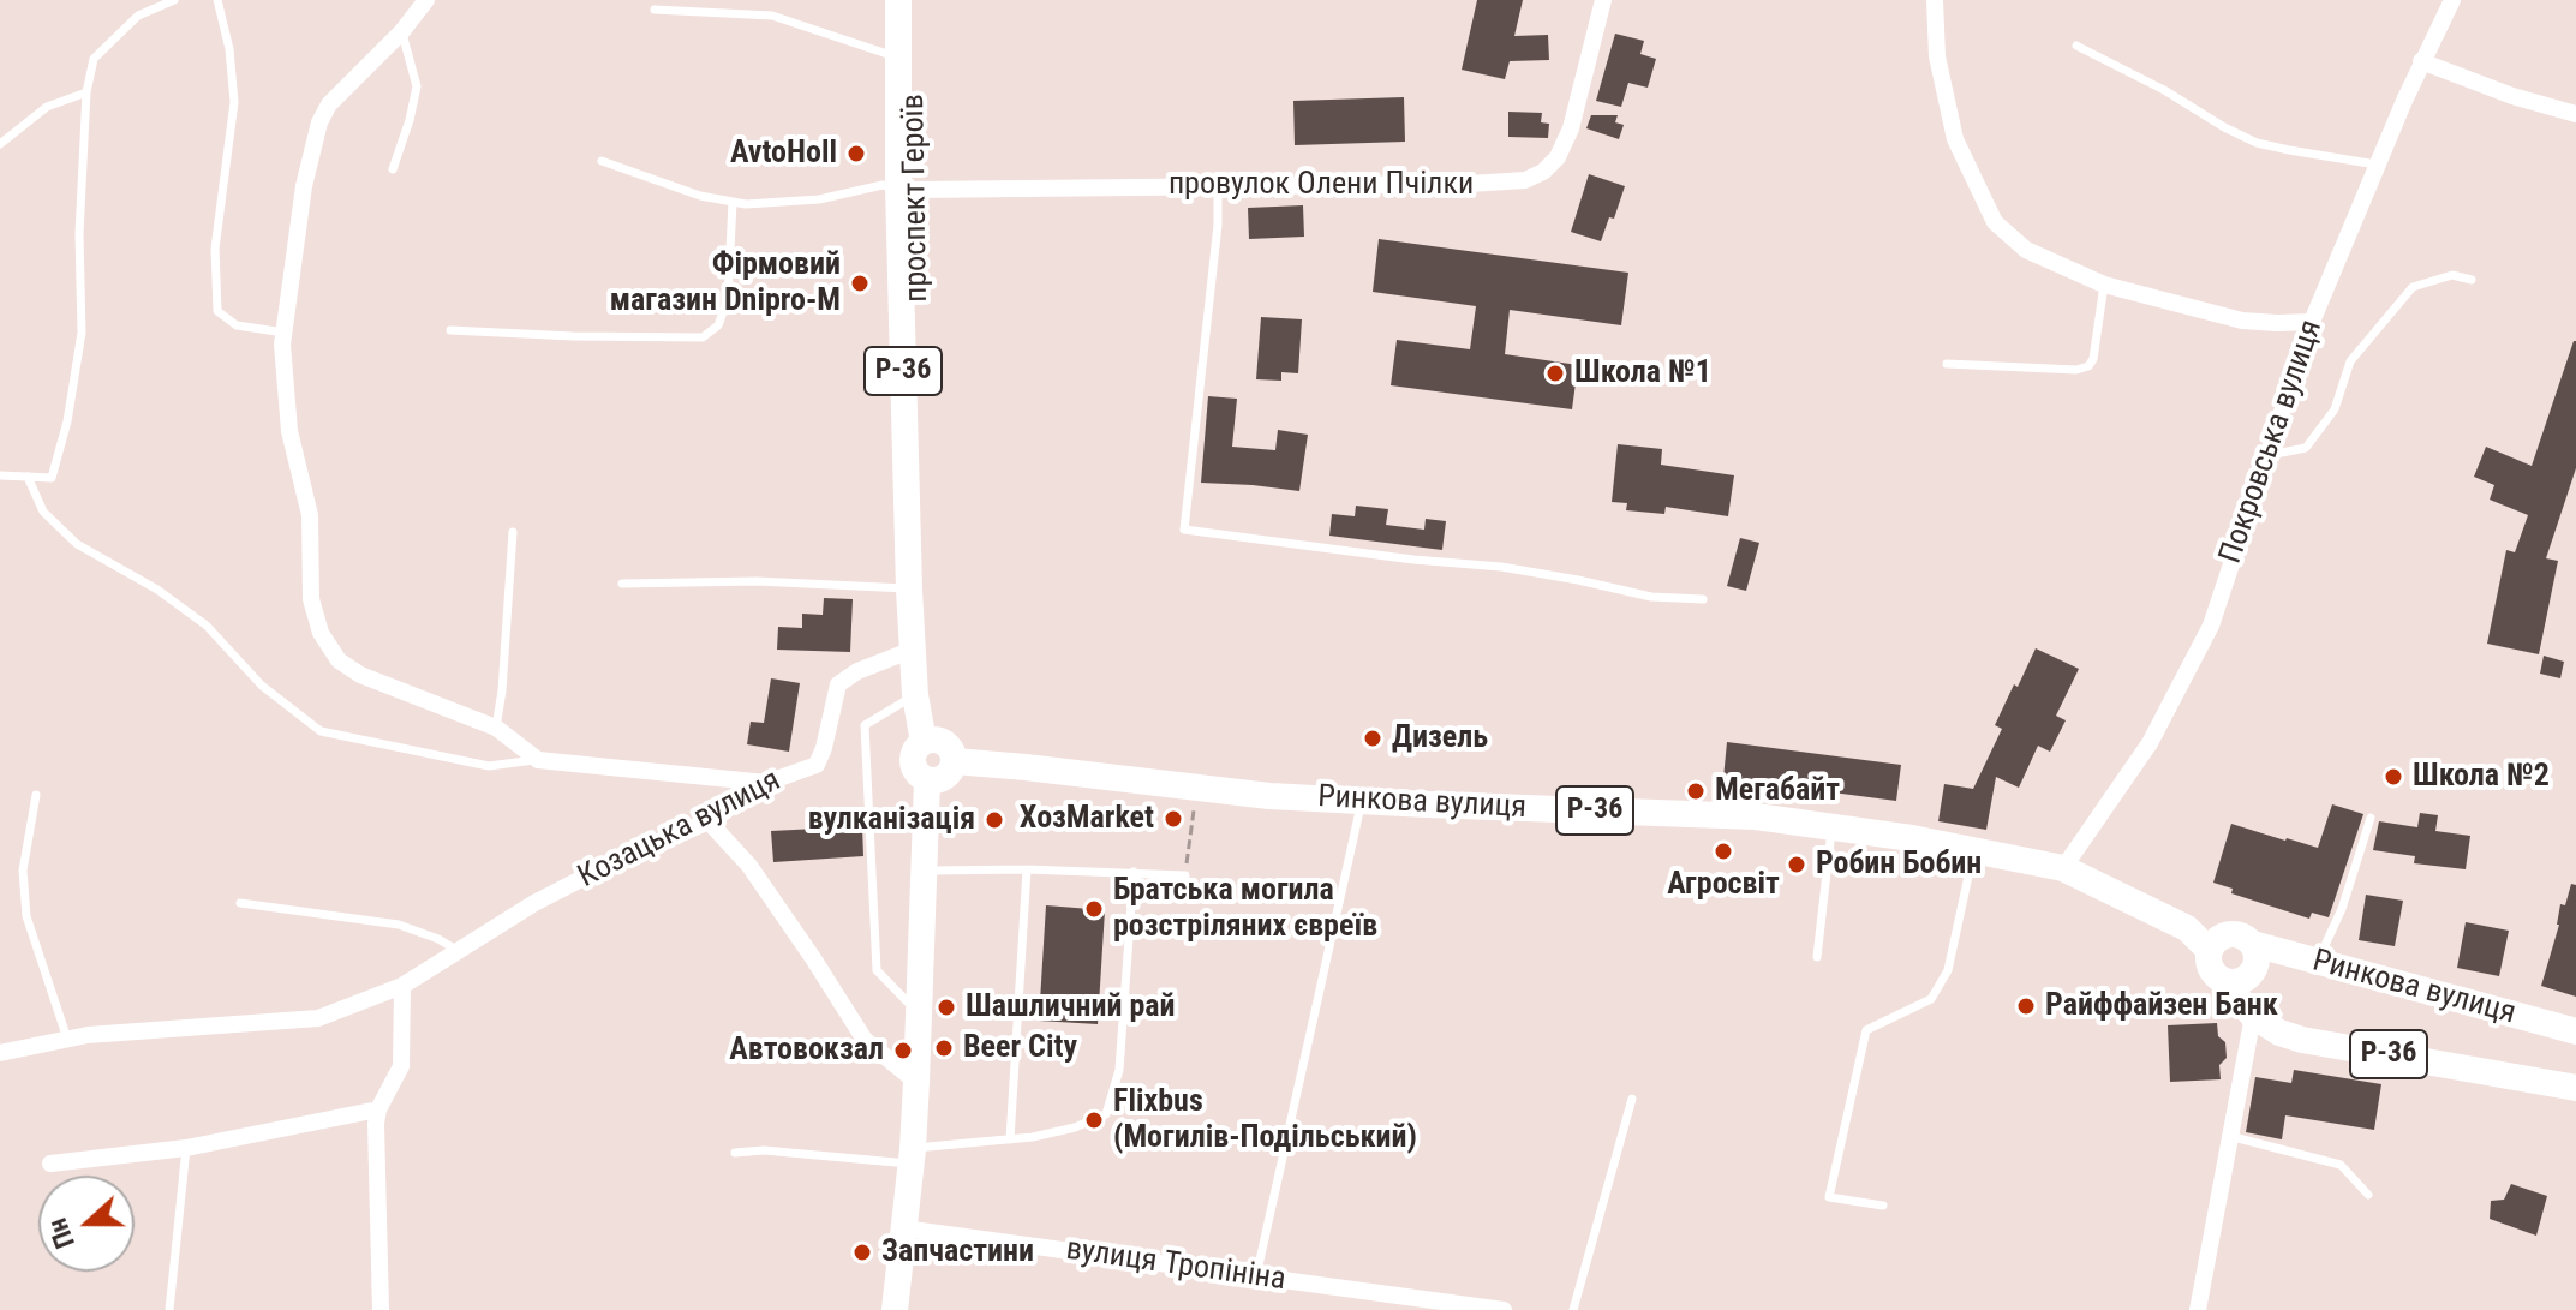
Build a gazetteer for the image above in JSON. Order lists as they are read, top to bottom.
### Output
{
  "streets": {
    "main road": ["проспект Героїв", "Р-36", "Ринкова вулиця"],
    "street": [
      "провулок Олени Пчілки",
      "Покровська вулиця",
      "Козацька вулиця",
      "вулиця Тропініна"
    ]
  },
  "crossings": [
    ["провулок Олени Пчілки", "проспект Героїв"],
    ["проспект Героїв", "Р-36"],
    ["проспект Героїв", "Ринкова вулиця"],
    ["проспект Героїв", "Козацька вулиця"],
    ["Р-36", "Ринкова вулиця"],
    ["Покровська вулиця", "Ринкова вулиця"]
  ],
  "places": [
    "AvtoHoll",
    "Фірмовий магазин Dnipro-M",
    "Школа №1",
    "Дизель",
    "Школа №2",
    "Мегабайт",
    "ХозMarket",
    "вулканізація",
    "Агросвіт",
    "Робин Бобин",
    "Братська могила розстріляних євреїв",
    "Райффайзен Банк",
    "Шашличний рай",
    "Beer City",
    "Автовокзал",
    "Flixbus (Могилів-Подільський)",
    "Запчастини"
  ],
  "north": "left"
}
